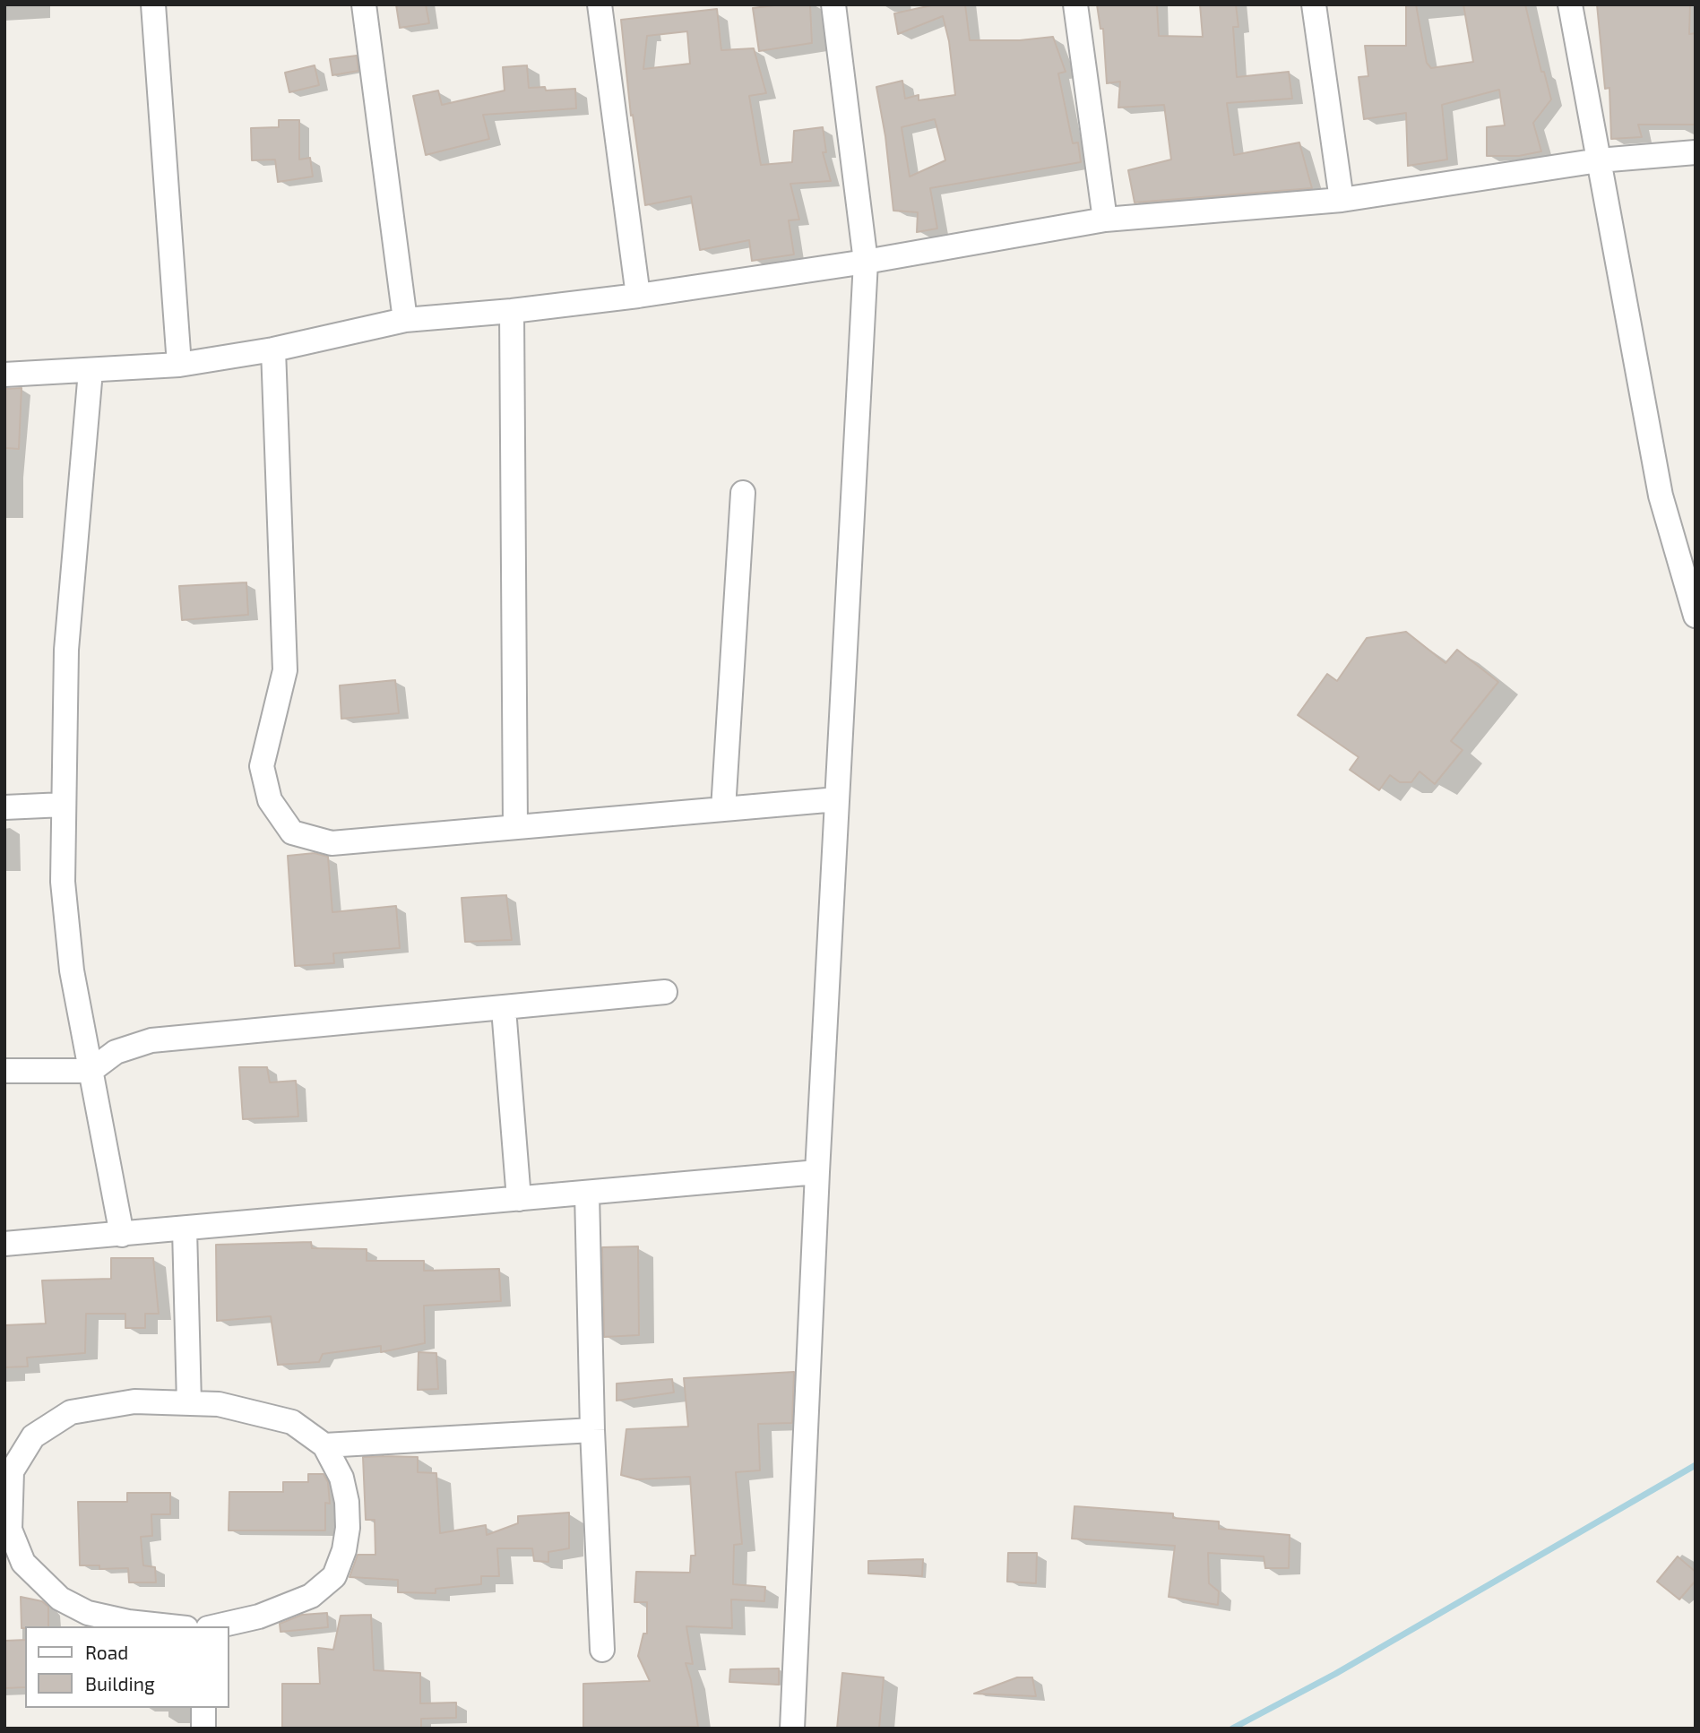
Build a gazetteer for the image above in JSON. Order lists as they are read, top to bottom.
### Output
{
  "legend": ["Road", "Building"]
}
